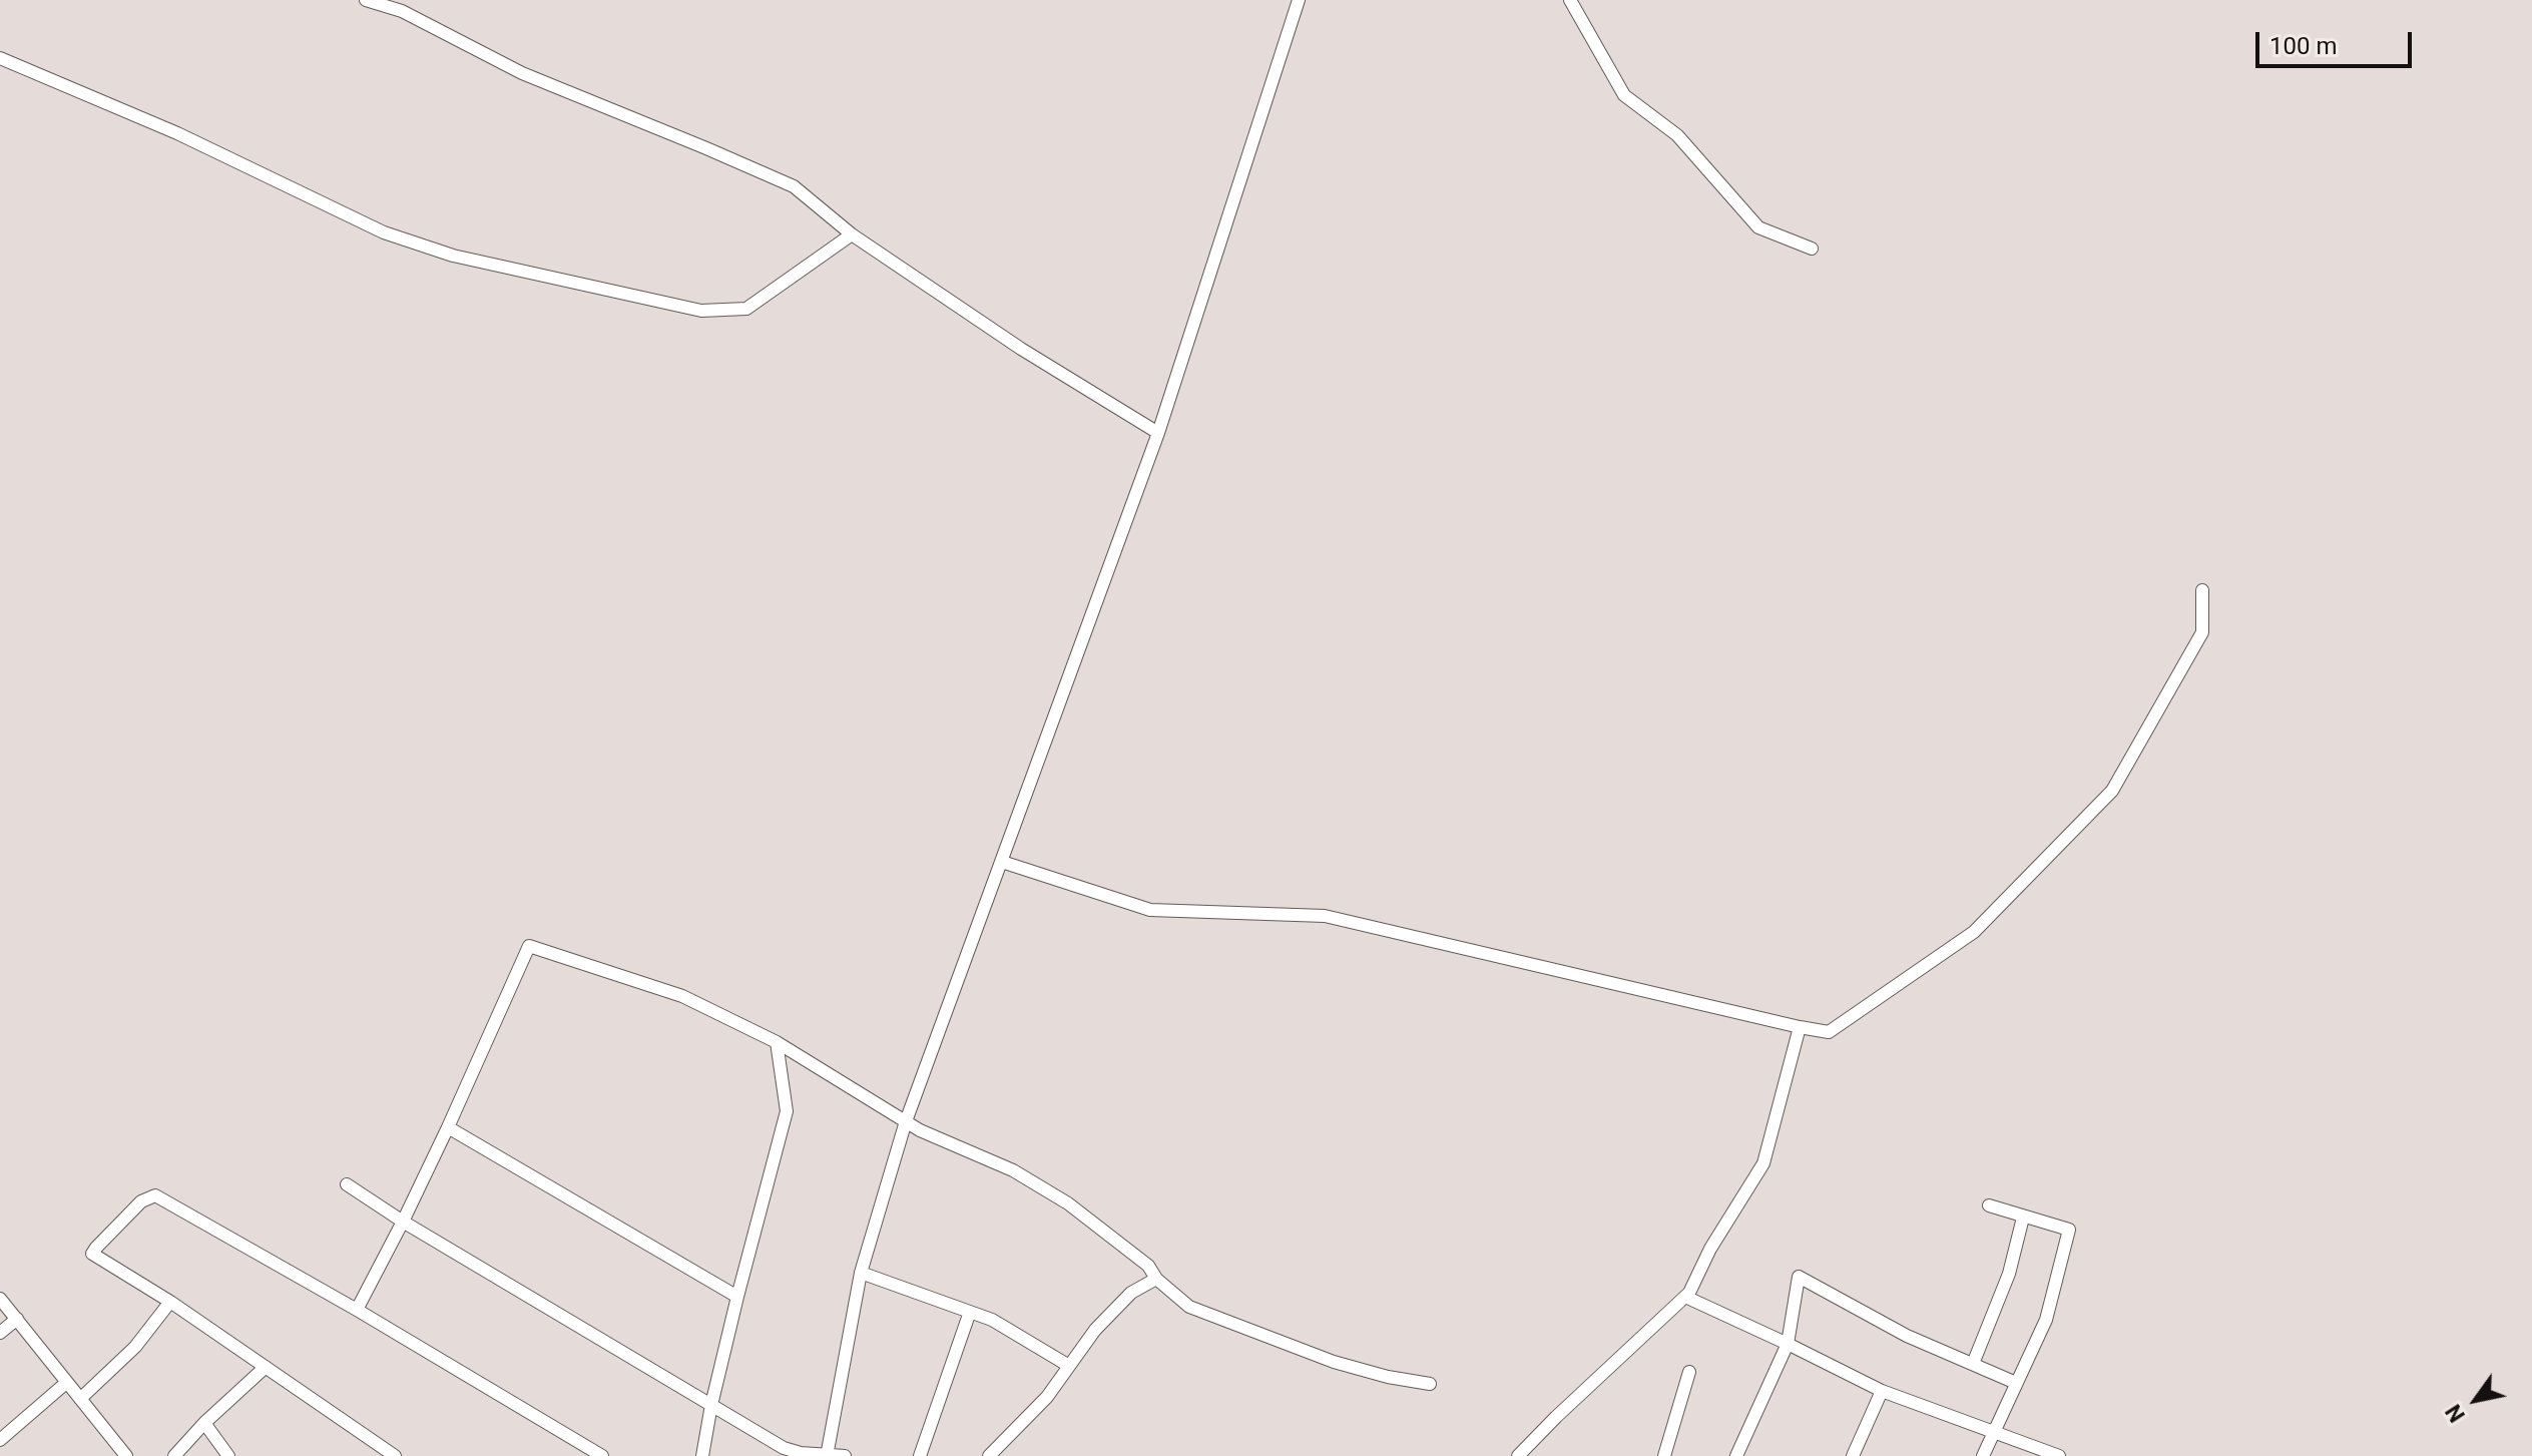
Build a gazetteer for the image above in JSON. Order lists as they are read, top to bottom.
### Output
{
  "scale_bar": "100 m",
  "north": "bottom left"
}
